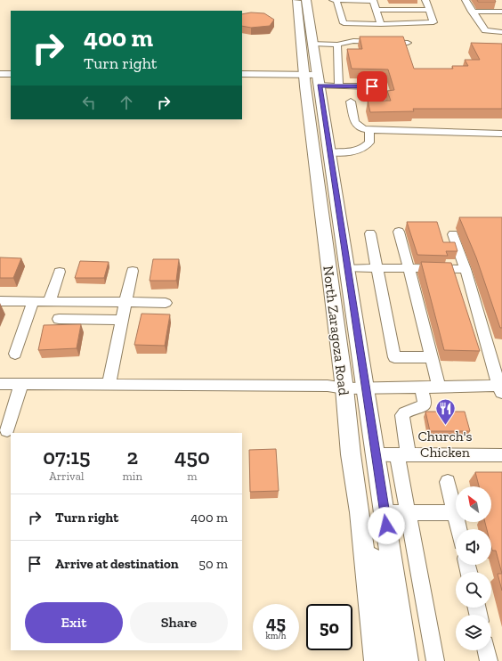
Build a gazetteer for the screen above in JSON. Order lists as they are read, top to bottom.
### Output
{
  "streets": {
    "main road": ["North Zaragoza Road"]
  },
  "places": {
    "restaurant": ["Church's Chicken"]
  },
  "north": "top left",
  "page": {
    "turn": ["400 m", "Turn right"],
    "eta": [
      "07:15",
      "Arrival",
      "2",
      "min",
      "450",
      "m"
    ],
    "list": [
      {
        "name": "Turn right",
        "value": "400 m"
      },
      {
        "name": "Arrive at destination",
        "value": "50 m"
      }
    ],
    "buttons": ["Exit", "Share"],
    "speed": "45 km/h",
    "limit": "50"
  }
}
